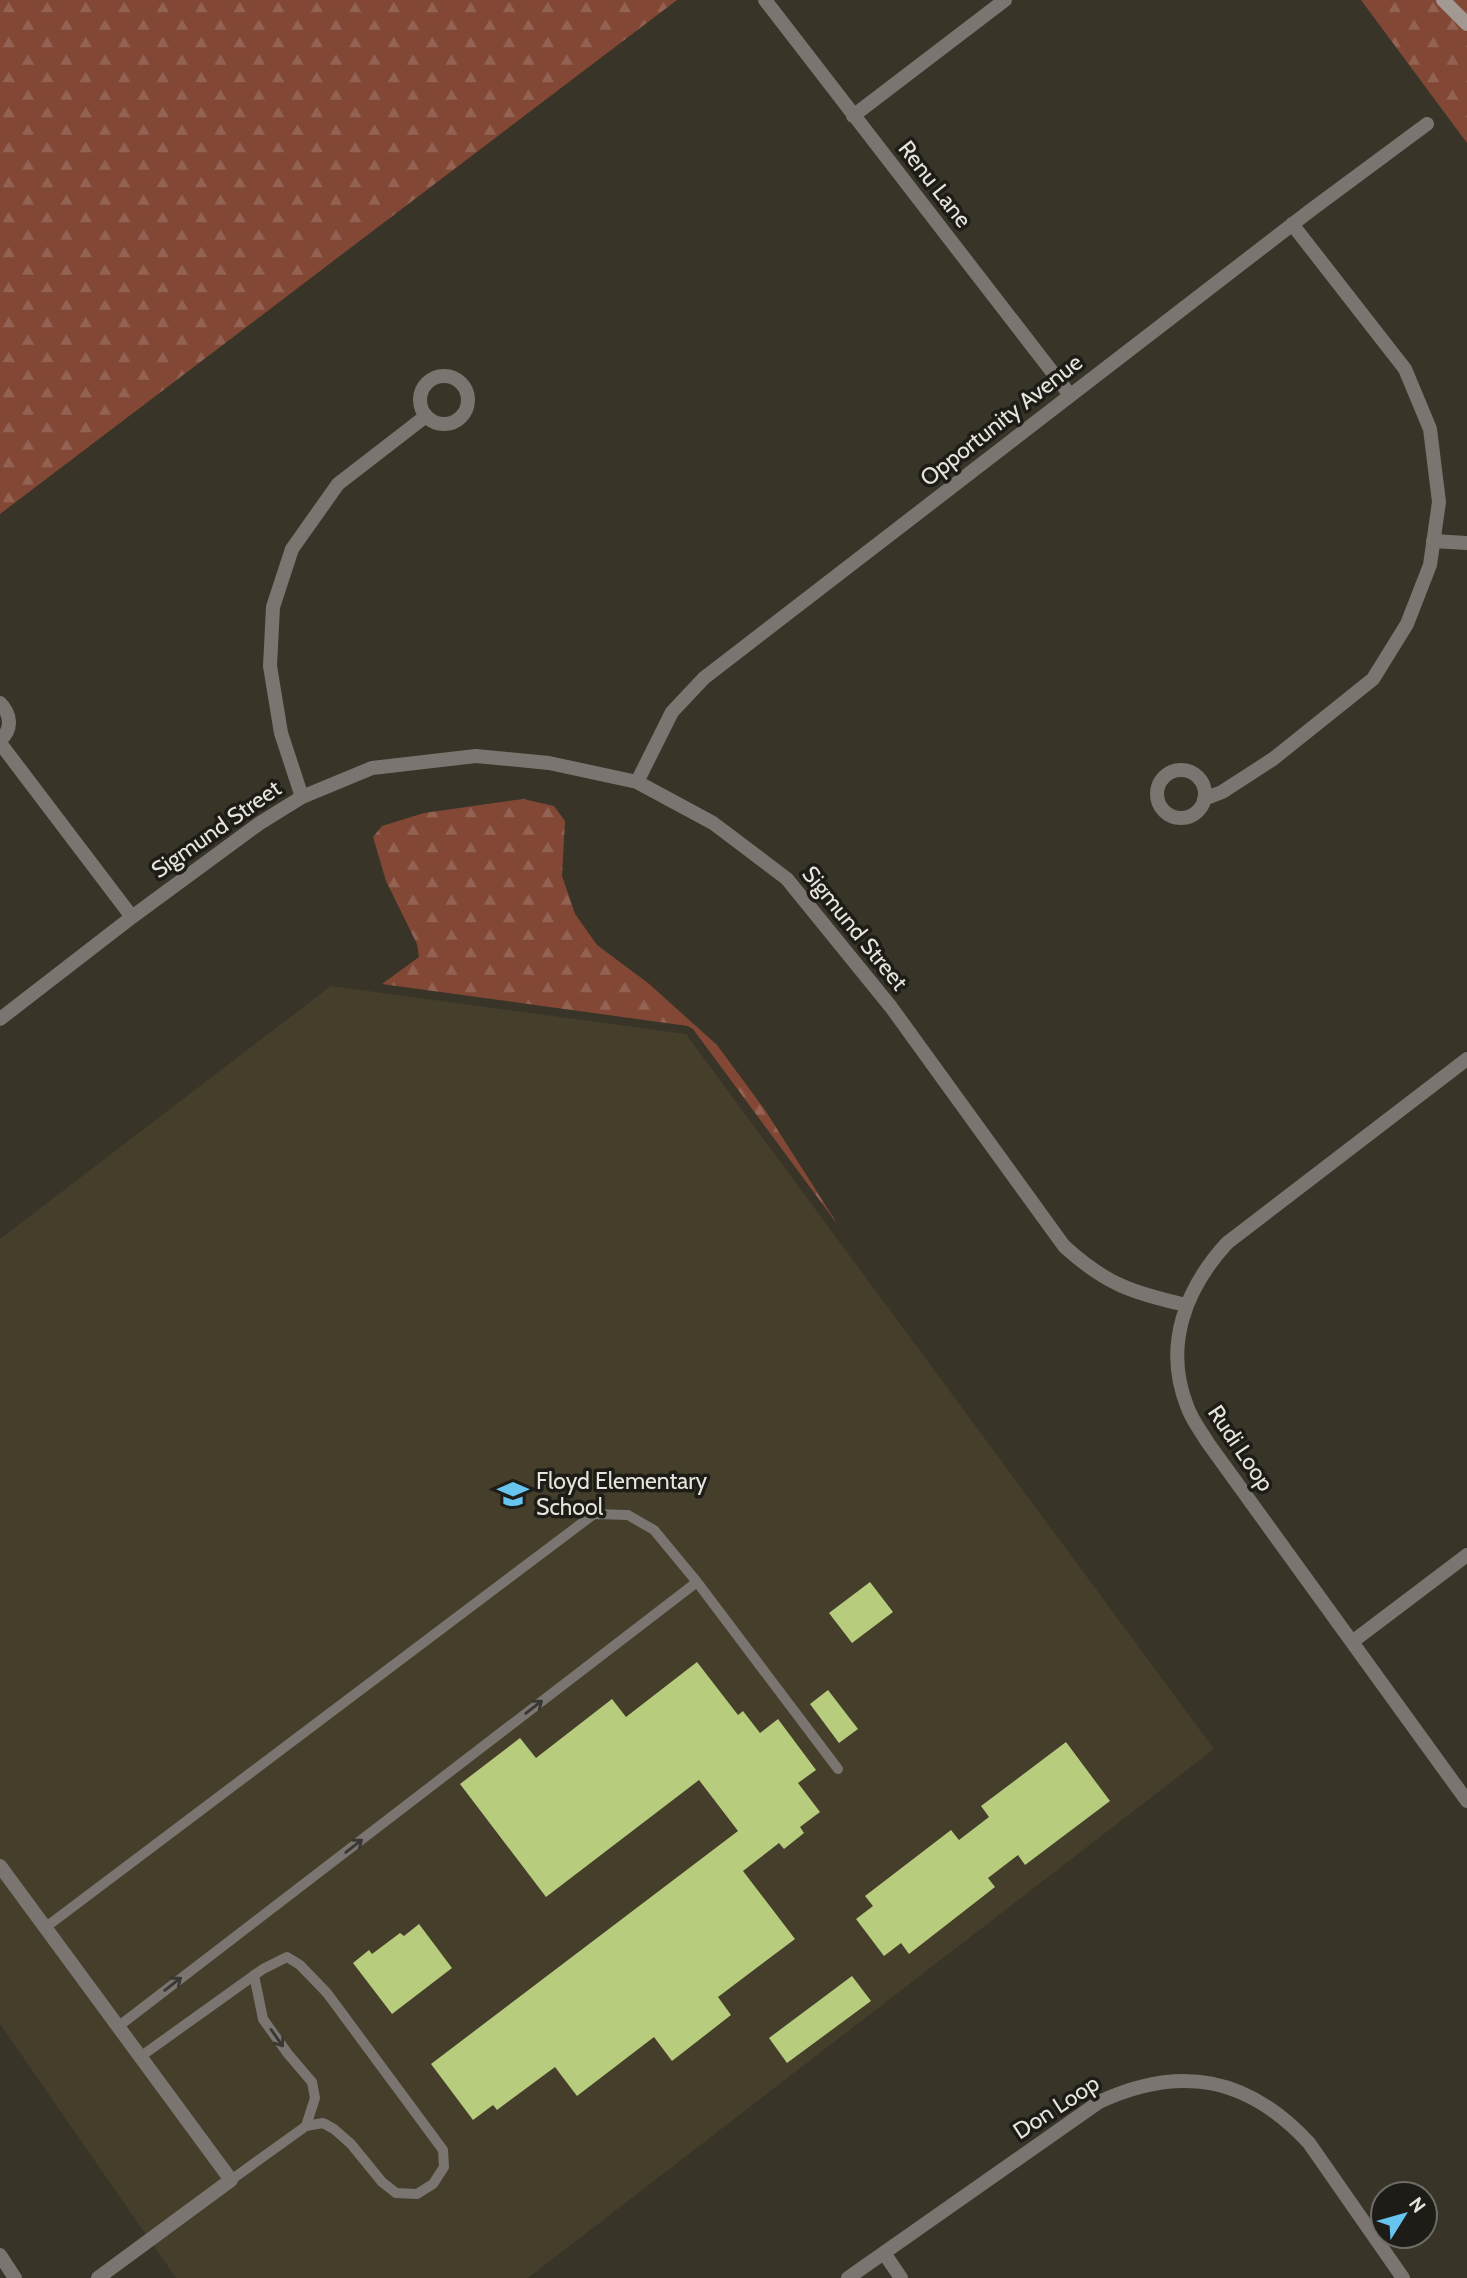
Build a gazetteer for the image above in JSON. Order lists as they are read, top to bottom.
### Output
{
  "streets": {
    "street": [
      "Renu Lane",
      "Opportunity Avenue",
      "Sigmund Street",
      "Rudi Loop",
      "Don Loop"
    ]
  },
  "crossings": [
    ["Renu Lane", "Opportunity Avenue"],
    ["Opportunity Avenue", "Sigmund Street"],
    ["Sigmund Street", "Rudi Loop"]
  ],
  "places": {
    "school or university": ["Floyd Elementary School"]
  },
  "north": "top right"
}
